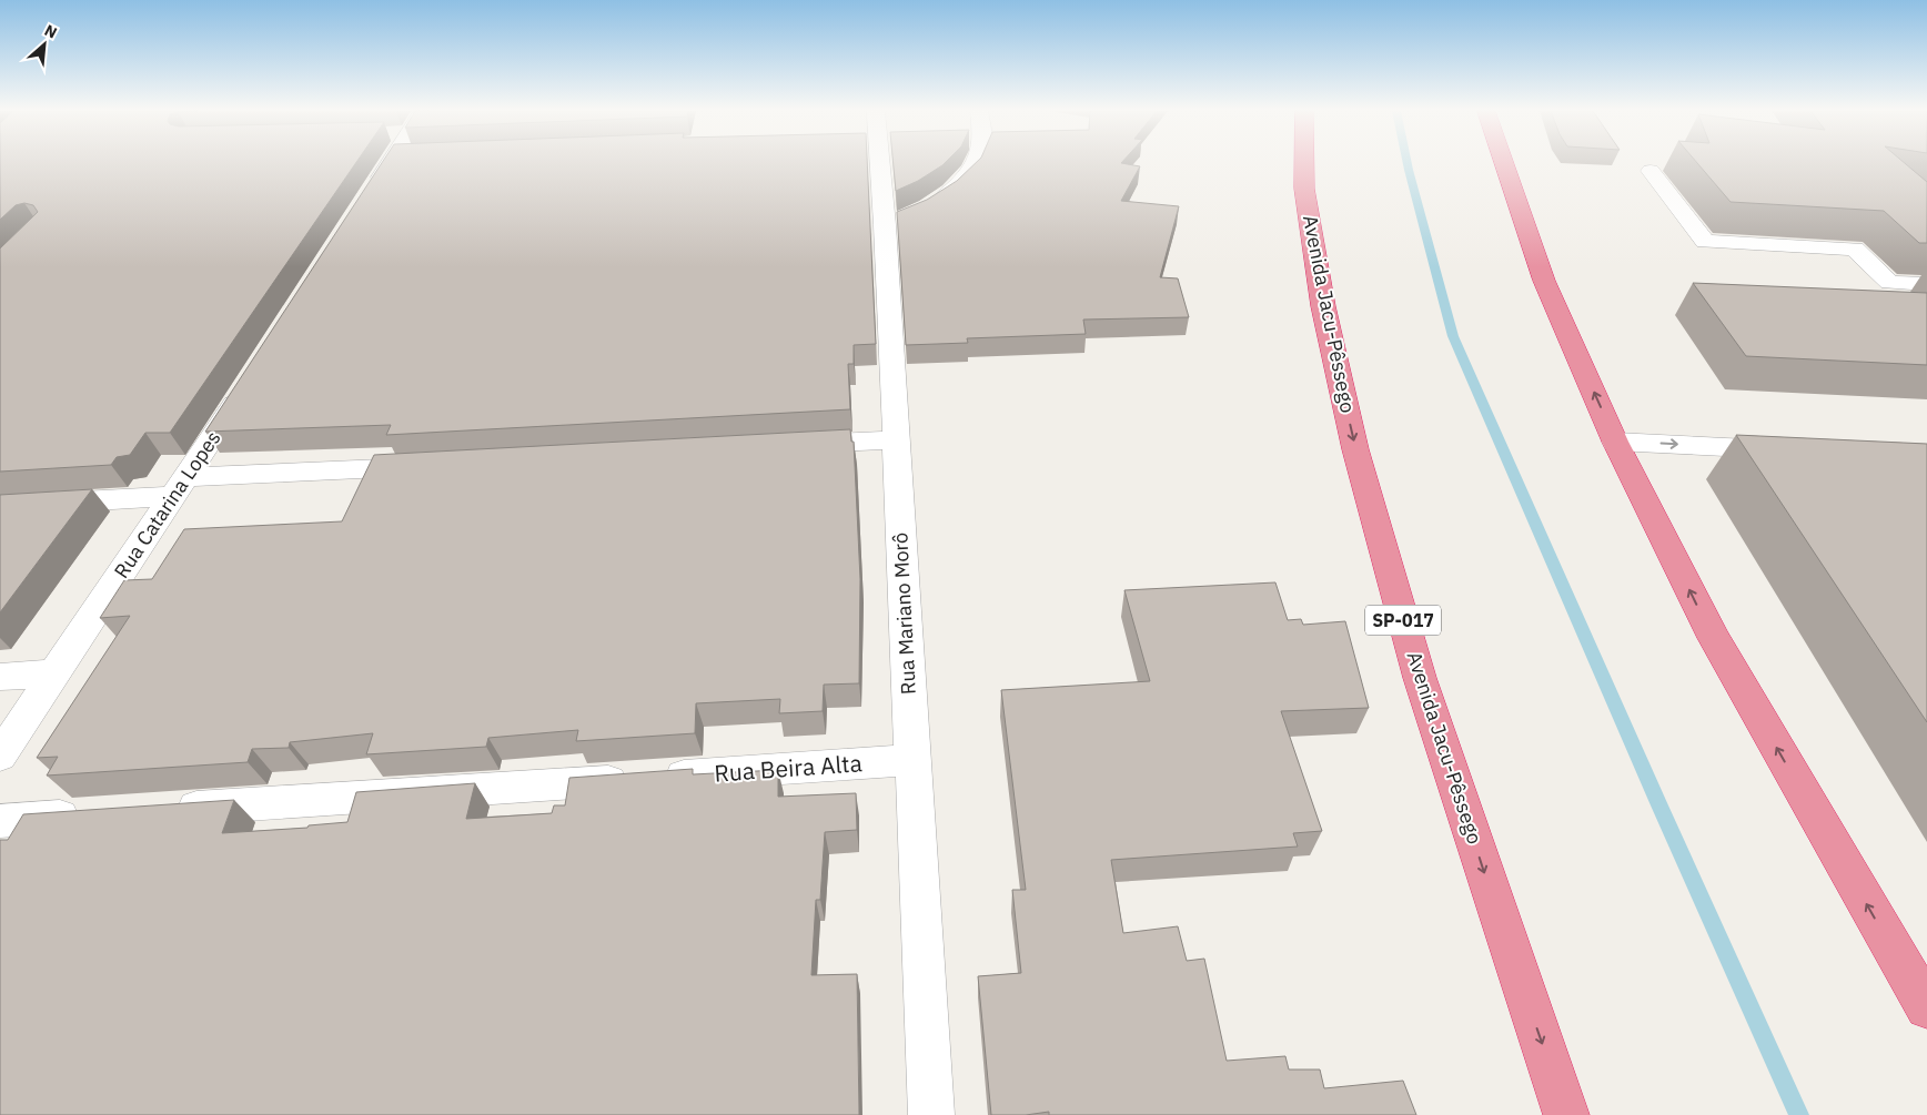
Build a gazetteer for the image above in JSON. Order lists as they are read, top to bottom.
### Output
{
  "streets": {
    "highway": ["Avenida Jacu-Pêssego", "SP-017"],
    "street": ["Rua Catarina Lopes", "Rua Mariano Morô", "Rua Beira Alta"]
  },
  "crossings": [
    ["Rua Mariano Morô", "Rua Beira Alta"]
  ],
  "north": "top right"
}
